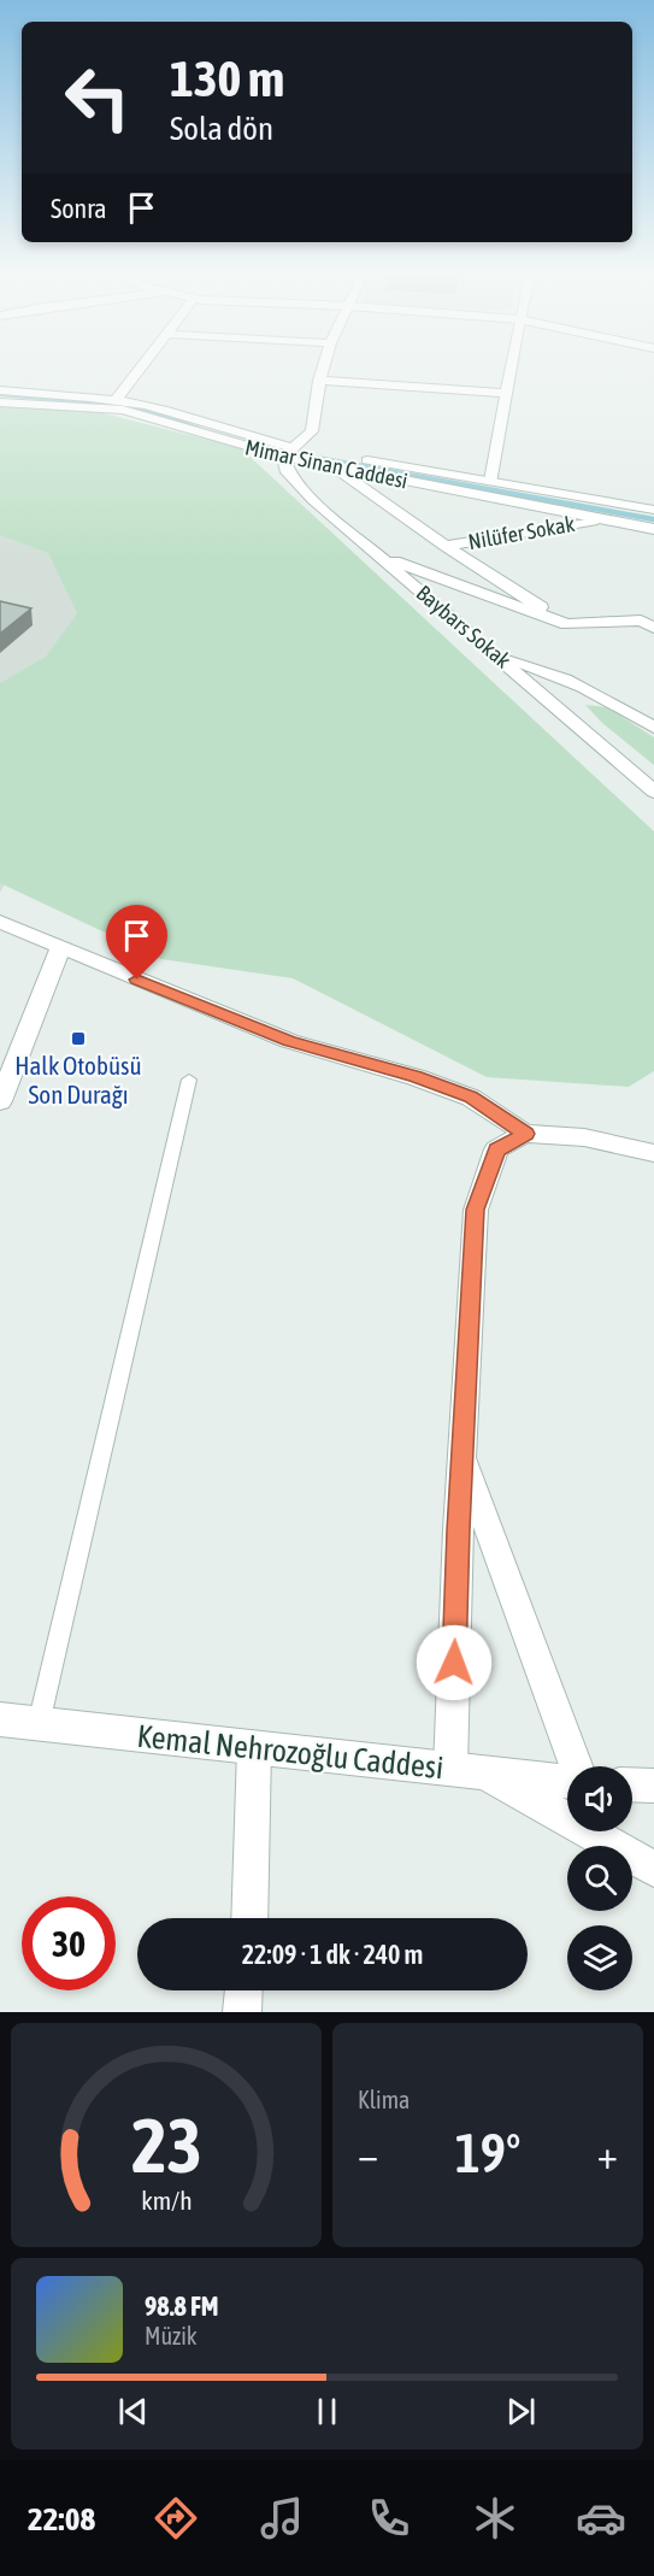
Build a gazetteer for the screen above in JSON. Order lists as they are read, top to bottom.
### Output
{
  "streets": {
    "street": [
      "Mimar Sinan Caddesi",
      "Nilüfer Sokak",
      "Baybars Sokak",
      "Kemal Nehrozoğlu Caddesi"
    ]
  },
  "crossings": [
    ["Mimar Sinan Caddesi", "Nilüfer Sokak"],
    ["Mimar Sinan Caddesi", "Baybars Sokak"]
  ],
  "places": {
    "transit": ["Halk Otobüsü Son Durağı"]
  },
  "page": {
    "turn": ["130 m", "Sola dön"],
    "then": "Sonra",
    "limit": "30",
    "trip": "22:09 · 1 dk · 240 m",
    "tile": "Klima",
    "heat": ["−", "19°", "+"],
    "song": ["98.8 FM", "Müzik"],
    "tabs": "22:08",
    "gauge": ["23", "km/h"]
  }
}
